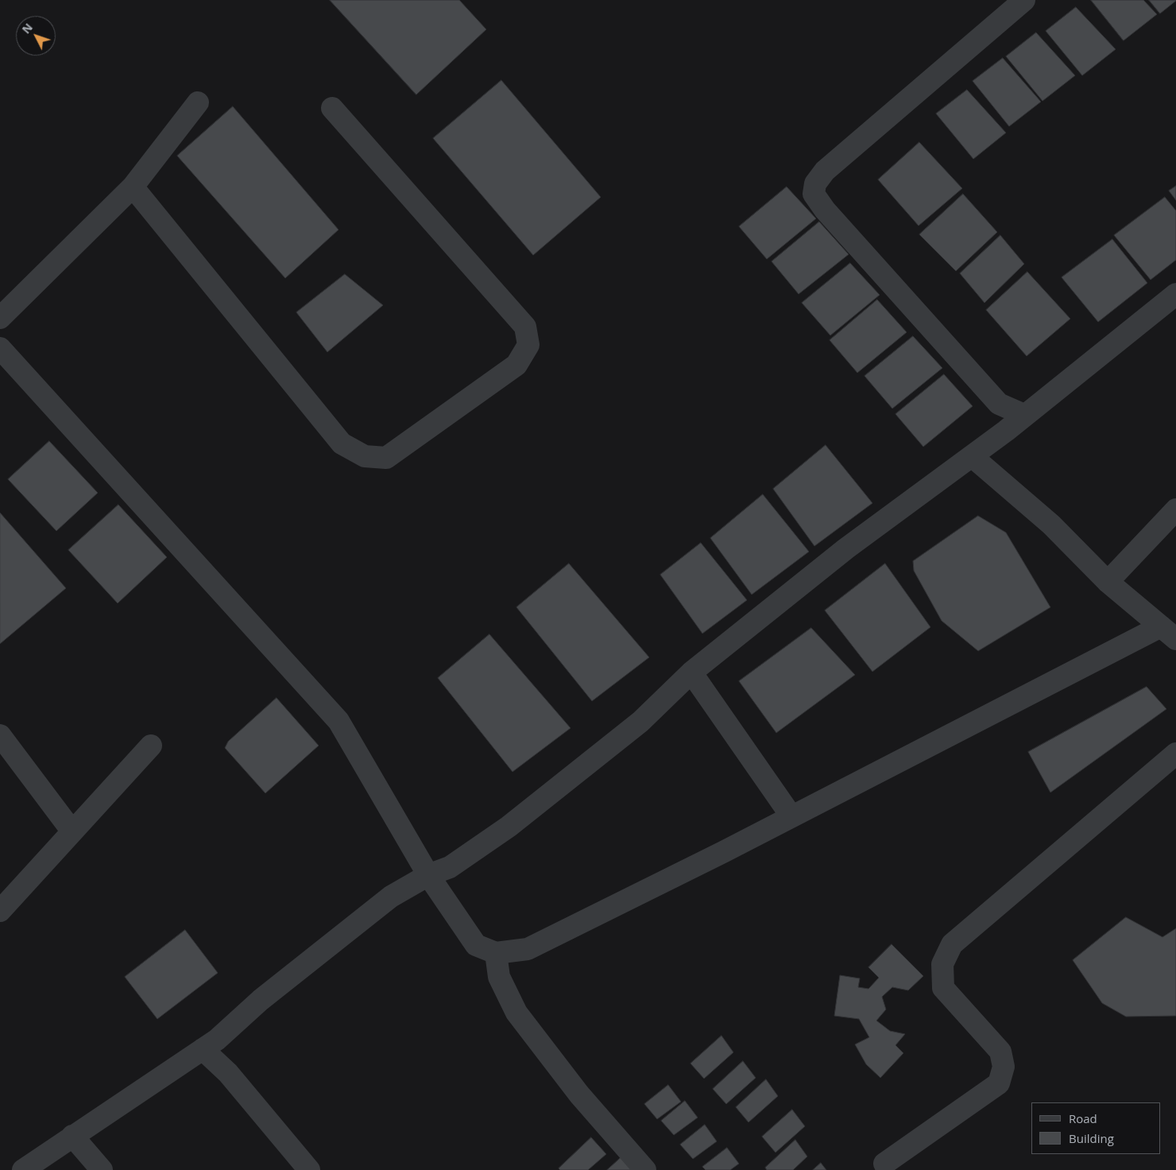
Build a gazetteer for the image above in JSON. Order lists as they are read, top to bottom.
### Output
{
  "legend": ["Road", "Building"],
  "north": "top left"
}
